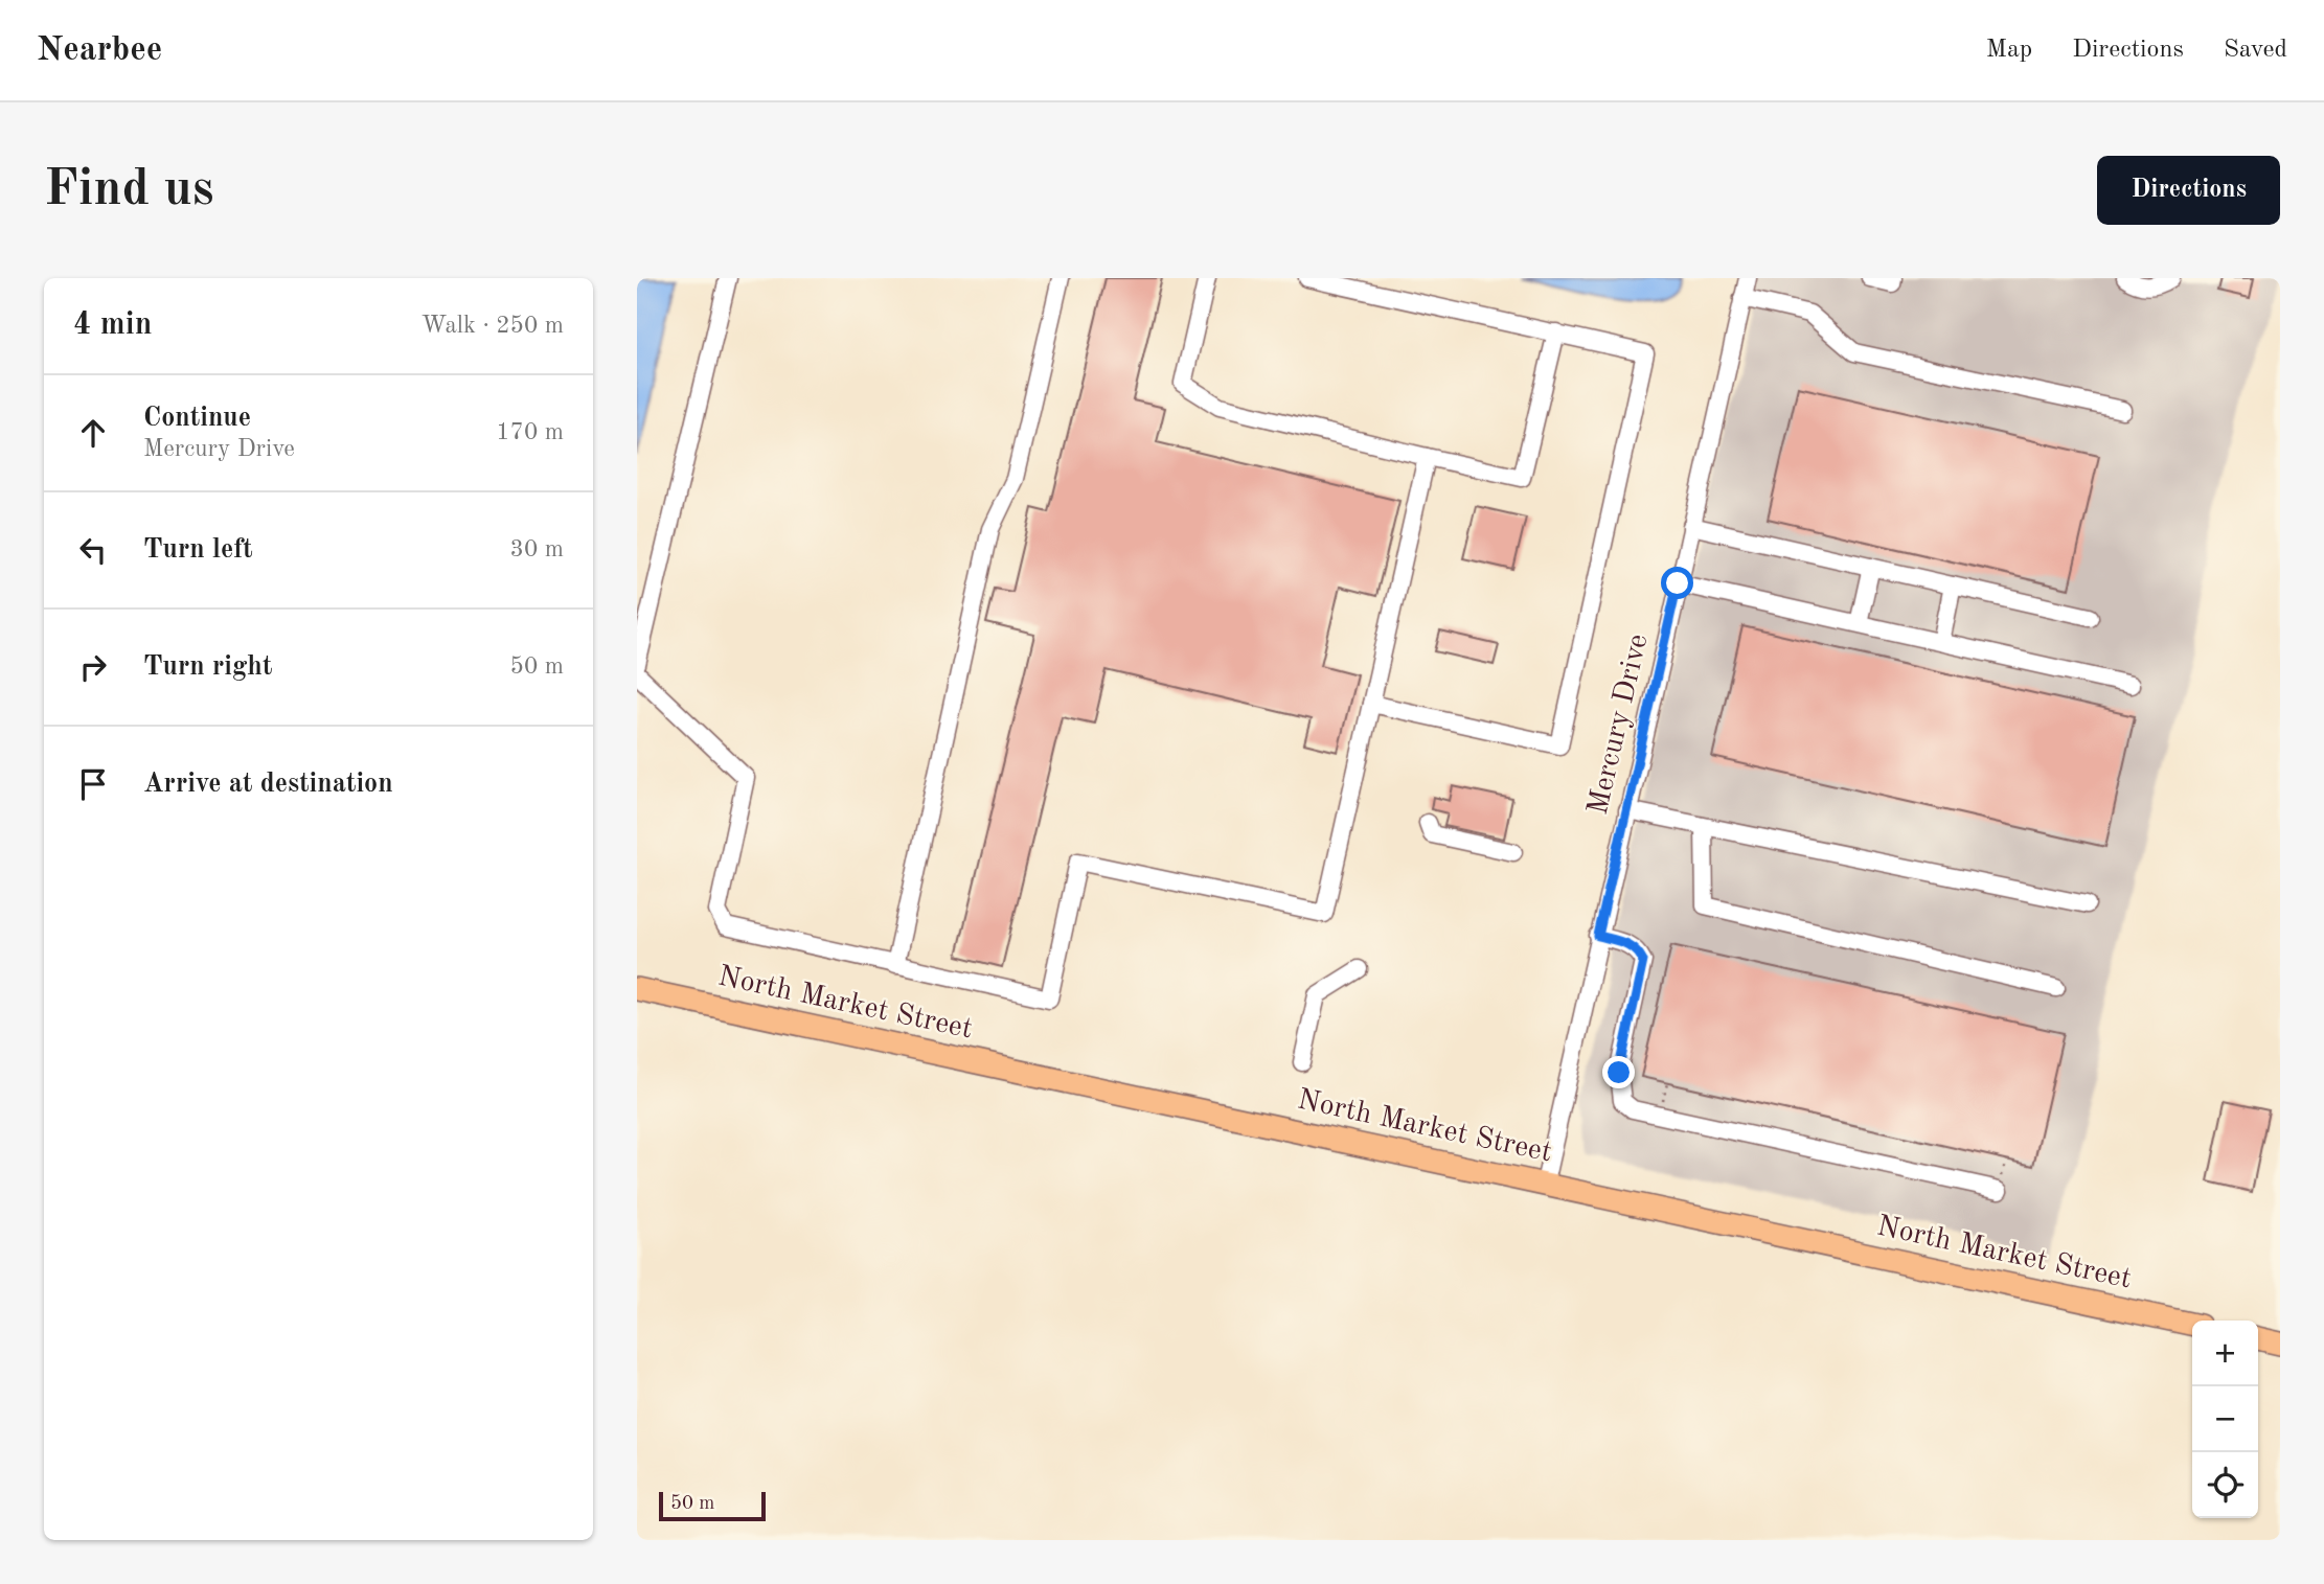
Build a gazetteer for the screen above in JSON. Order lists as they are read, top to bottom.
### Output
{
  "streets": {
    "main road": ["North Market Street"],
    "street": ["Mercury Drive"]
  },
  "crossings": [
    ["Mercury Drive", "North Market Street"]
  ],
  "scale_bar": "50 m",
  "page": {
    "header": "Nearbee",
    "nav": ["Map", "Directions", "Saved"],
    "buttons": "Directions",
    "title": "Find us",
    "heading": ["4 min", "Walk · 250 m"],
    "list": [
      ["Continue", "Mercury Drive", "170 m"],
      ["Turn left", "30 m"],
      ["Turn right", "50 m"],
      "Arrive at destination"
    ],
    "map_buttons": ["+", "−"],
    "scale": "50 m"
  }
}
